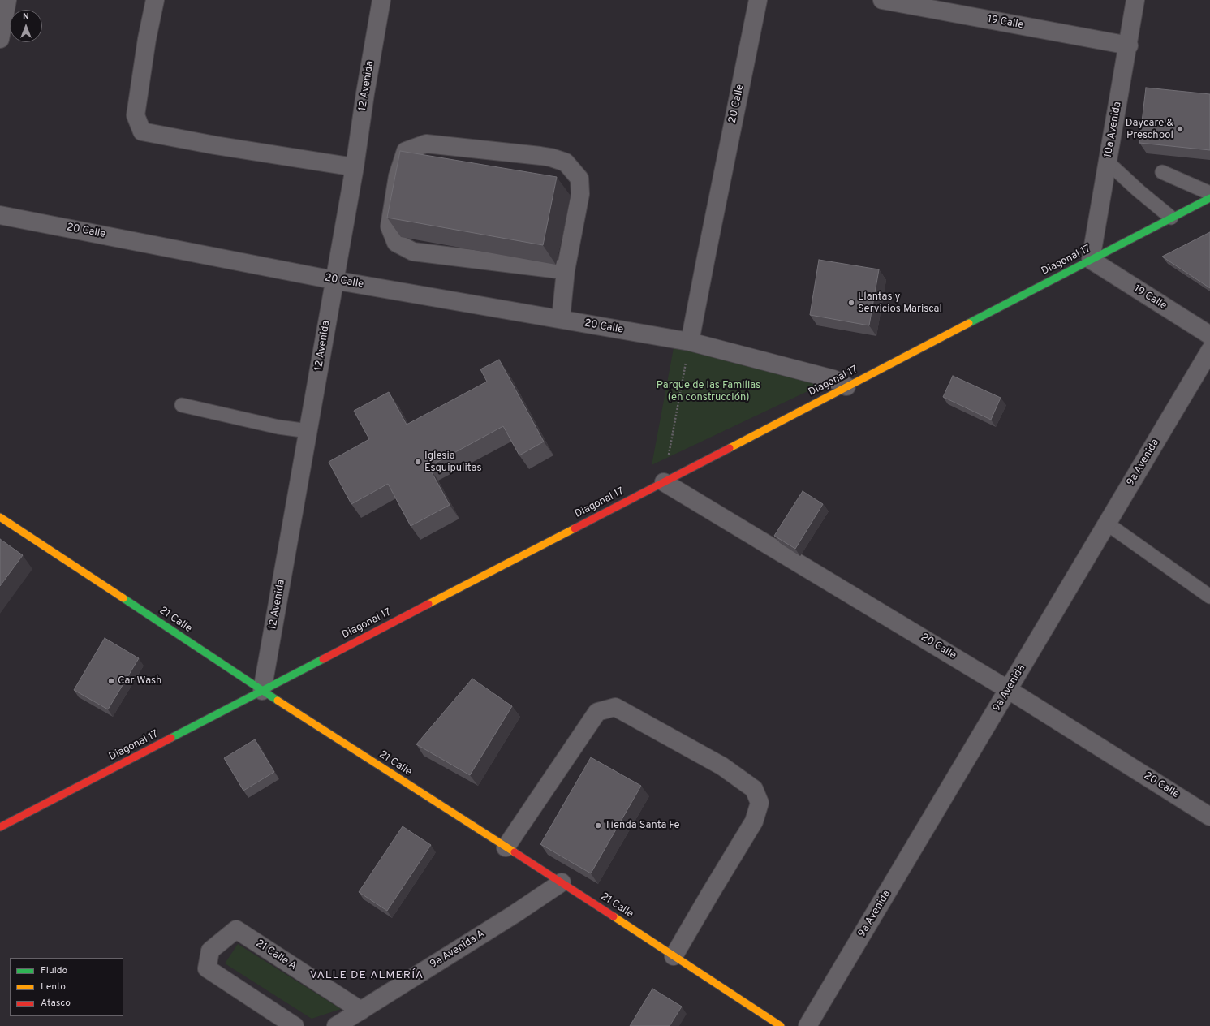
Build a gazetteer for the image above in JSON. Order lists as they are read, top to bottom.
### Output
{
  "streets": {
    "main road": ["Diagonal 17", "21 Calle"],
    "street": [
      "19 Calle",
      "12 Avenida",
      "20 Calle",
      "10a Avenida",
      "9a Avenida",
      "9a Avenida A",
      "21 Calle A"
    ]
  },
  "crossings": [
    ["19 Calle", "10a Avenida"],
    ["19 Calle", "Diagonal 17"],
    ["12 Avenida", "20 Calle"],
    ["12 Avenida", "Diagonal 17"],
    ["12 Avenida", "21 Calle"],
    ["20 Calle", "Diagonal 17"],
    ["20 Calle", "9a Avenida"],
    ["10a Avenida", "Diagonal 17"],
    ["Diagonal 17", "21 Calle"],
    ["21 Calle", "9a Avenida A"],
    ["9a Avenida A", "21 Calle A"]
  ],
  "districts": ["VALLE DE ALMERÍA"],
  "parks": ["Parque de las Familias (en construcción)"],
  "places": [
    "Daycare & Preschool",
    "Llantas y Servicios Mariscal",
    "Iglesia Esquipulitas",
    "Car Wash",
    "Tienda Santa Fe"
  ],
  "legend": ["Fluido", "Lento", "Atasco"],
  "north": "top"
}
